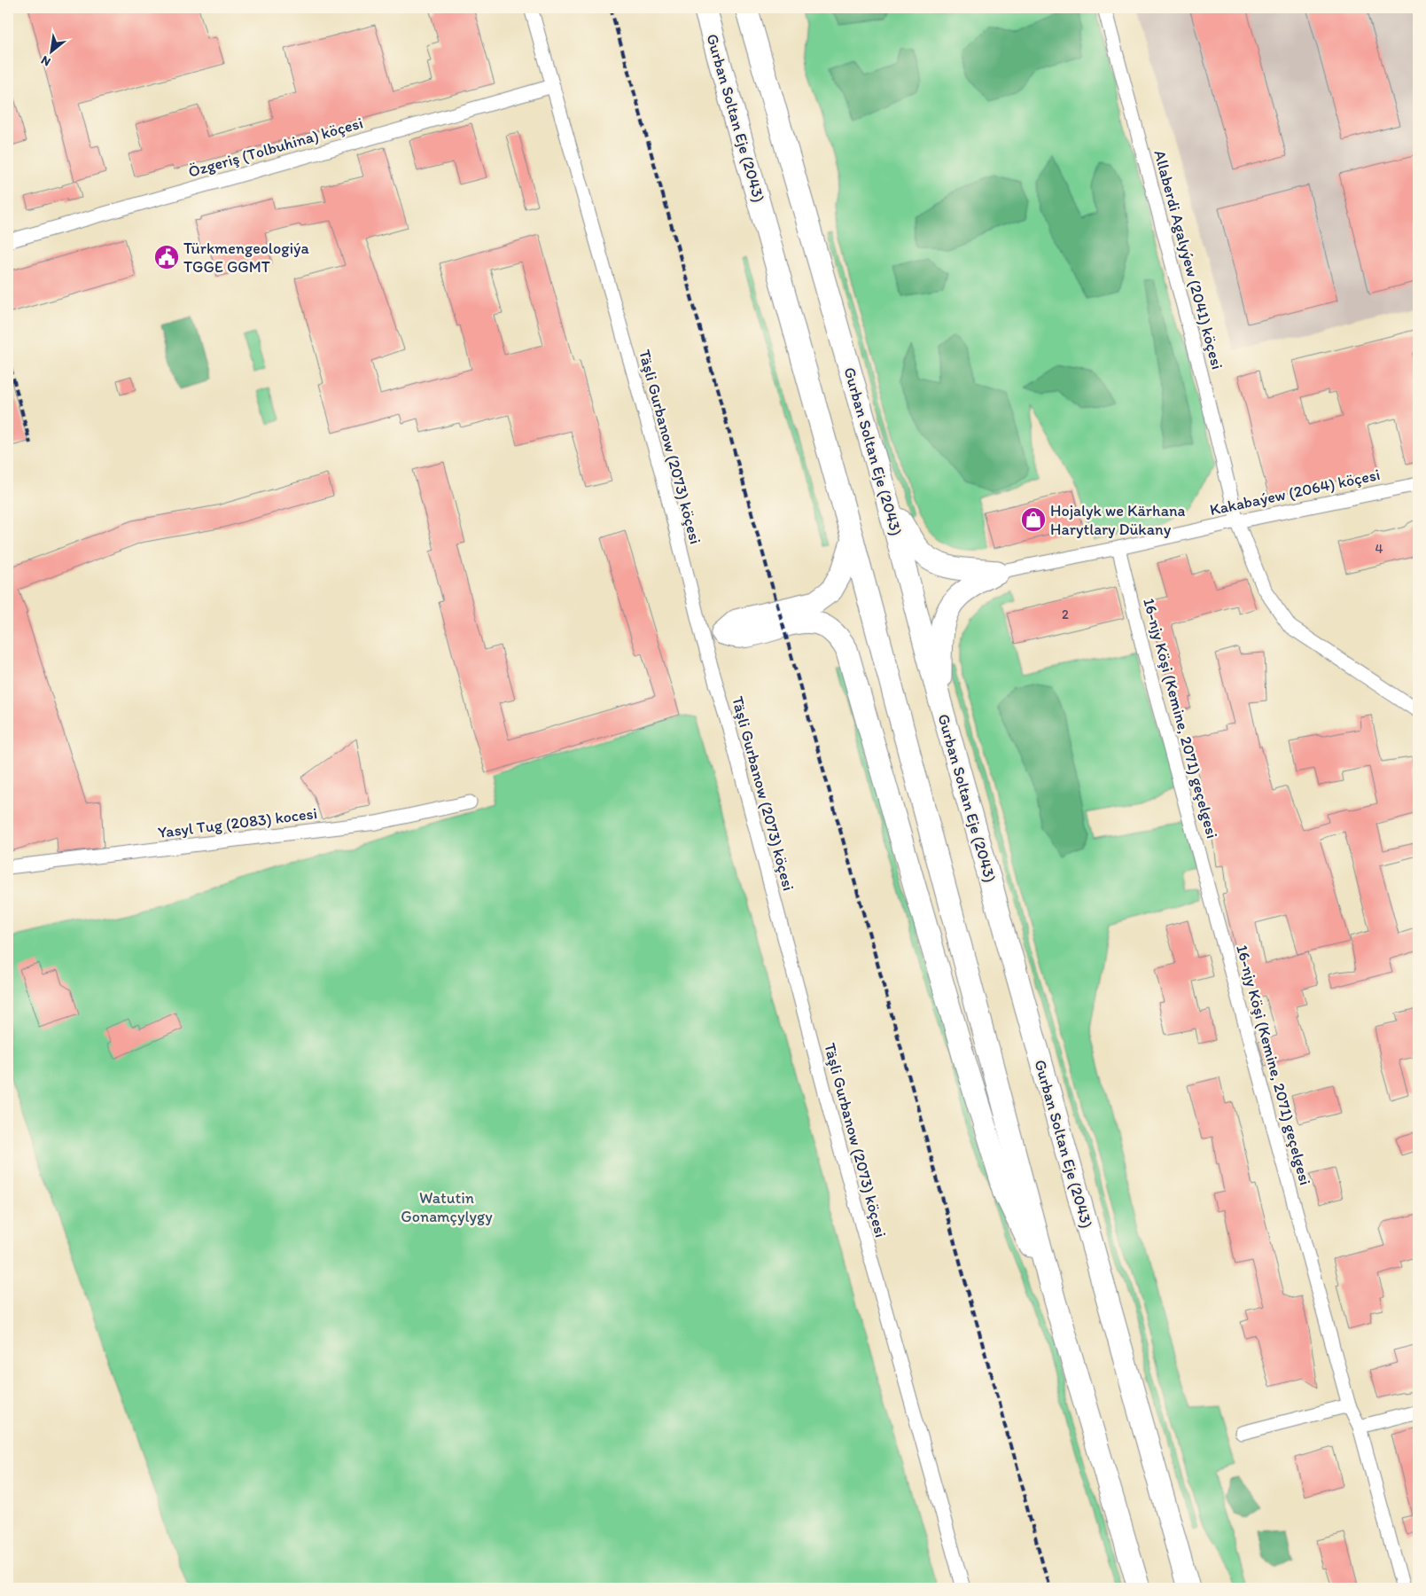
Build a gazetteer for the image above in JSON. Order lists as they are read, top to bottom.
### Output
{
  "streets": {
    "highway": ["Gurban Soltan Eje (2043)"],
    "street": [
      "Özgeriş (Tolbuhina) köçesi",
      "Allaberdi Agalyýew (2041) köçesi",
      "Täşli Gurbanow (2073) köçesi",
      "Kakabaýew (2064) köçesi",
      "16-njy Köşi (Kemine, 2071) geçelgesi",
      "Yasyl Tug (2083) kocesi"
    ]
  },
  "crossings": [
    ["Özgeriş (Tolbuhina) köçesi", "Täşli Gurbanow (2073) köçesi"],
    ["Allaberdi Agalyýew (2041) köçesi", "Kakabaýew (2064) köçesi"],
    ["Kakabaýew (2064) köçesi", "16-njy Köşi (Kemine, 2071) geçelgesi"]
  ],
  "parks": ["Watutin Gonamçylygy"],
  "places": {
    "public building": ["Türkmengeologiýa TGGE GGMT"],
    "shop": ["Hojalyk we Kärhana Harytlary Dükany"]
  },
  "house_numbers": ["4", "2"],
  "north": "bottom left"
}
